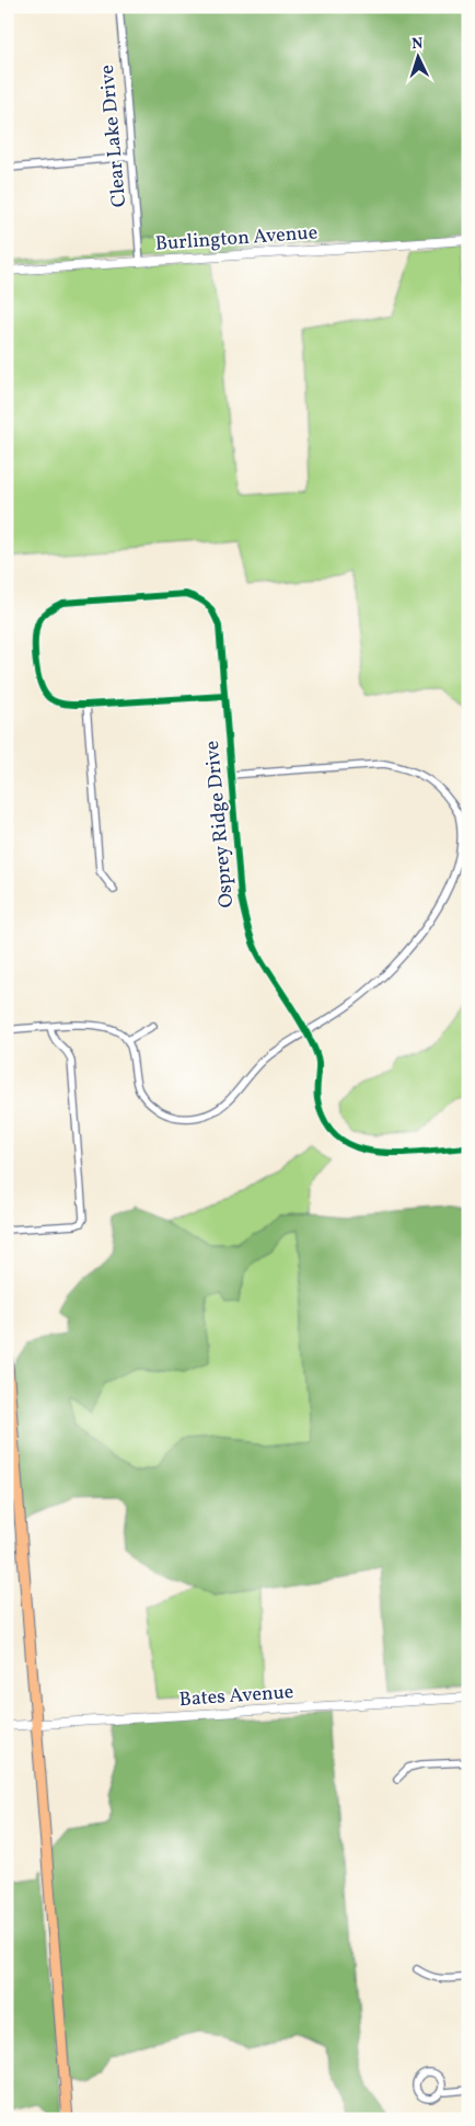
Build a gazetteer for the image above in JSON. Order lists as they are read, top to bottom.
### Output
{
  "streets": {
    "street": [
      "Clear Lake Drive",
      "Burlington Avenue",
      "Osprey Ridge Drive",
      "Bates Avenue"
    ]
  },
  "crossings": [
    ["Clear Lake Drive", "Burlington Avenue"]
  ],
  "north": "top"
}
